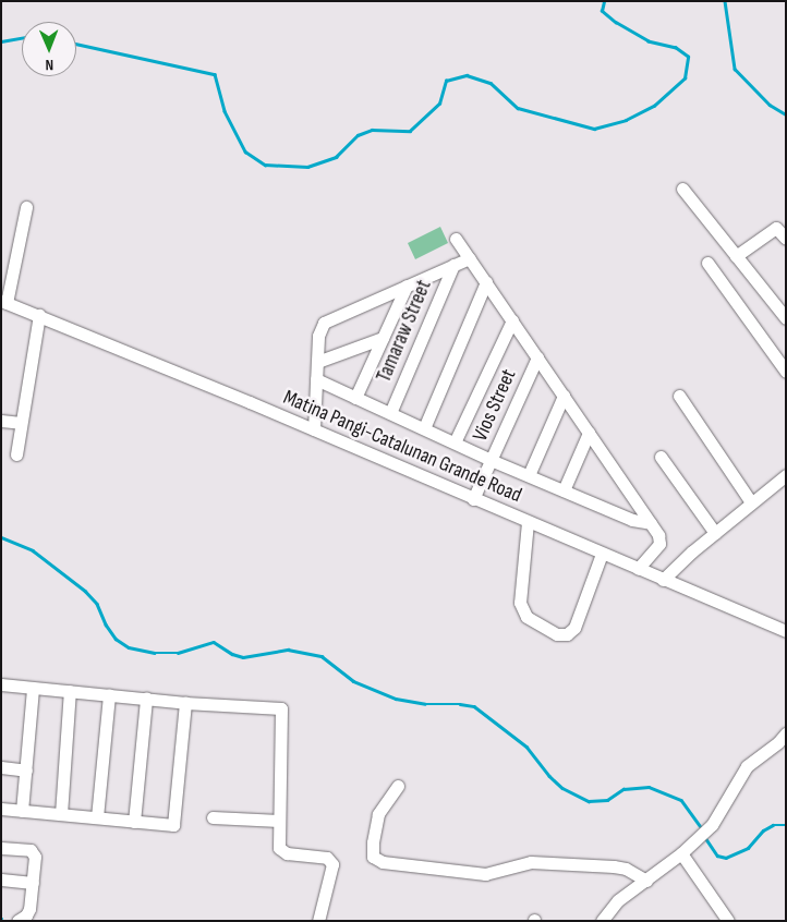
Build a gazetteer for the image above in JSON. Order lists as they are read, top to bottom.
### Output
{
  "streets": {
    "street": ["Tamaraw Street", "Vios Street", "Matina Pangi-Catalunan Grande Road"]
  },
  "crossings": [
    ["Vios Street", "Matina Pangi-Catalunan Grande Road"]
  ],
  "north": "bottom"
}
